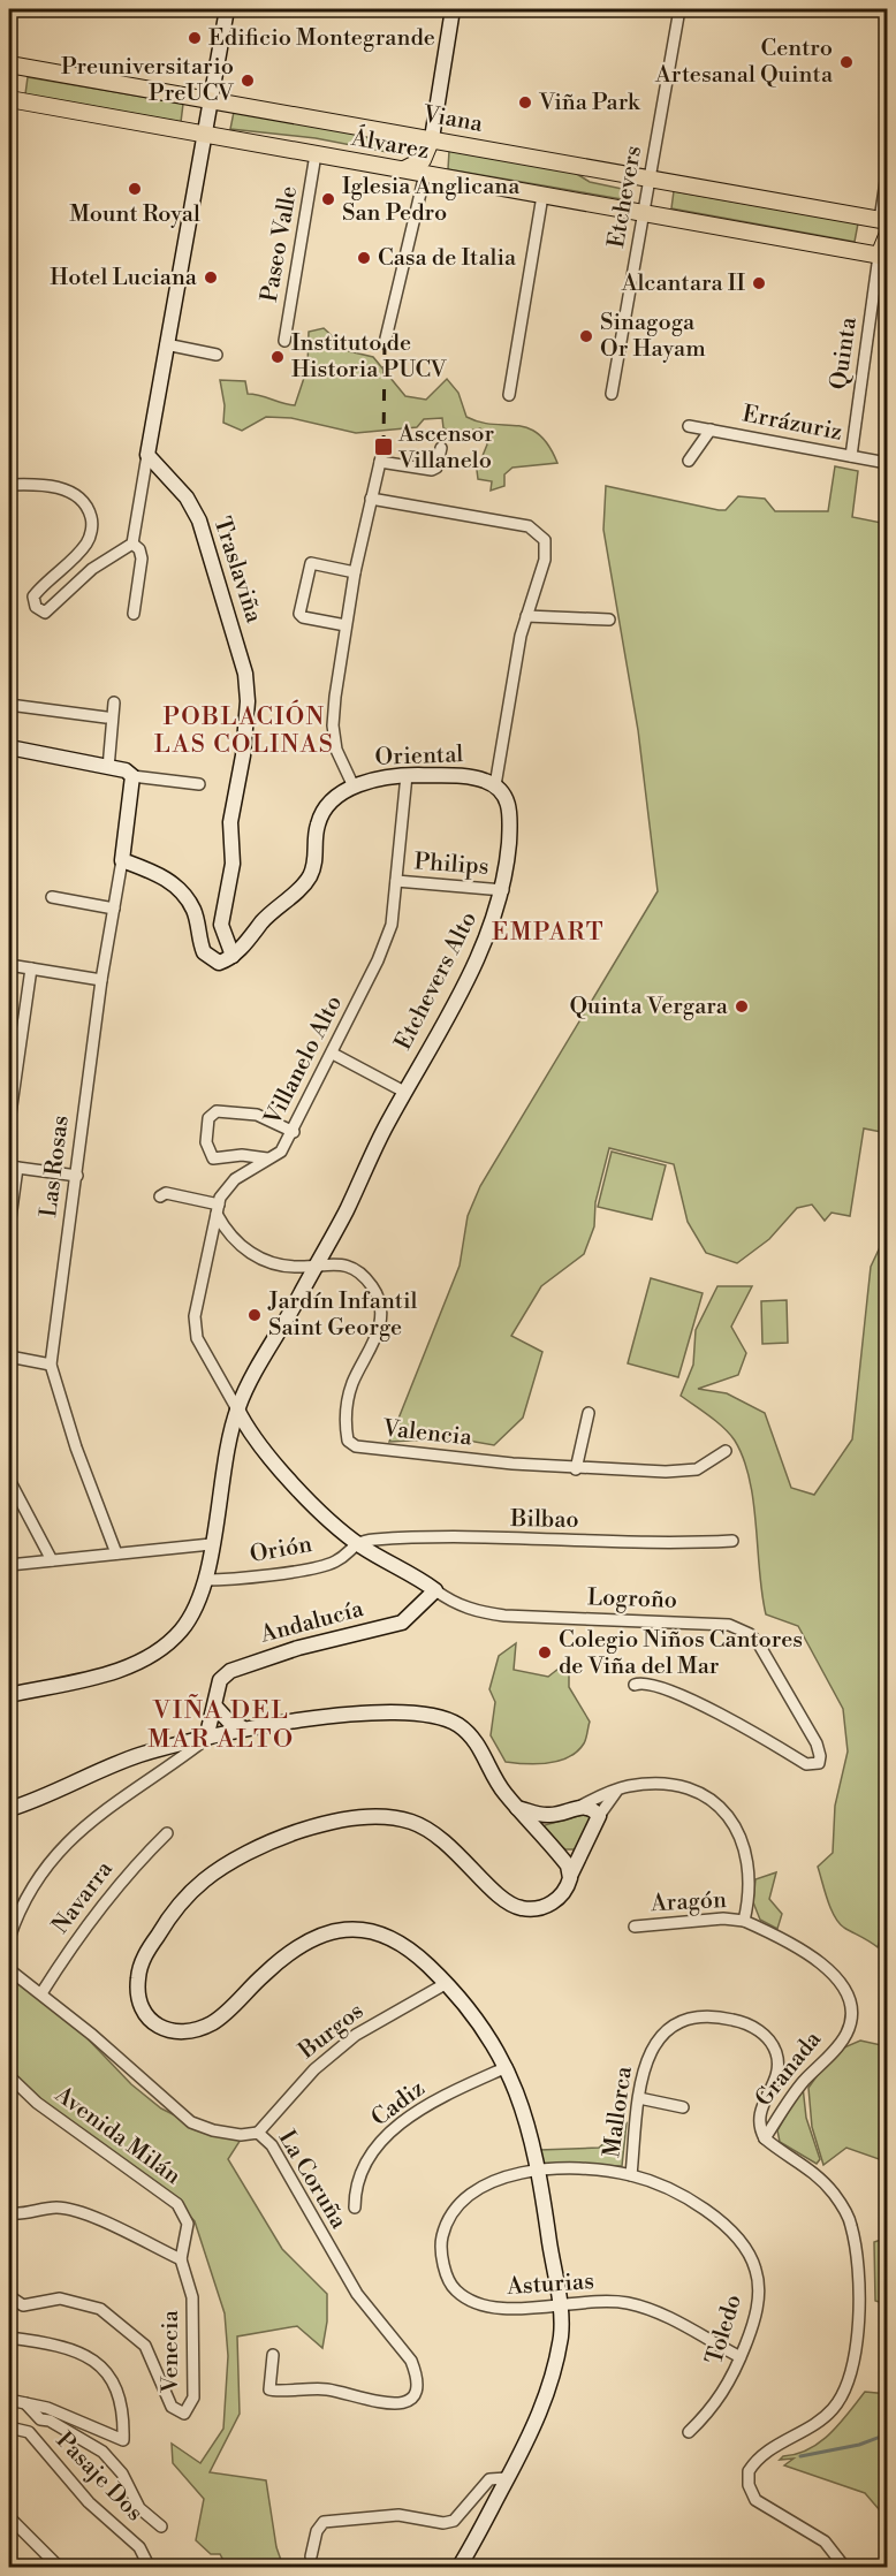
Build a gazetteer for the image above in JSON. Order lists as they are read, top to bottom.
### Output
{
  "streets": {
    "main road": ["Viana", "Álvarez"],
    "street": [
      "Etchevers",
      "Paseo Valle",
      "Quinta",
      "Errázuriz",
      "Traslaviña",
      "Oriental",
      "Philips",
      "Etchevers Alto",
      "Villanelo Alto",
      "Las Rosas",
      "Valencia",
      "Bilbao",
      "Orión",
      "Logroño",
      "Andalucía",
      "Navarra",
      "Aragón",
      "Burgos",
      "Granada",
      "Cadiz",
      "Mallorca",
      "Avenida Milán",
      "La Coruña",
      "Asturias",
      "Toledo",
      "Venecia",
      "Pasaje Dos"
    ]
  },
  "crossings": [
    ["Viana", "Etchevers"],
    ["Álvarez", "Etchevers"],
    ["Álvarez", "Paseo Valle"],
    ["Álvarez", "Quinta"],
    ["Quinta", "Errázuriz"],
    ["Traslaviña", "Oriental"],
    ["Oriental", "Etchevers Alto"],
    ["Oriental", "Villanelo Alto"],
    ["Philips", "Etchevers Alto"],
    ["Philips", "Villanelo Alto"],
    ["Etchevers Alto", "Villanelo Alto"],
    ["Etchevers Alto", "Valencia"],
    ["Etchevers Alto", "Orión"],
    ["Etchevers Alto", "Logroño"],
    ["Villanelo Alto", "Logroño"],
    ["Bilbao", "Orión"],
    ["Bilbao", "Logroño"],
    ["Orión", "Logroño"],
    ["Logroño", "Andalucía"],
    ["Navarra", "La Coruña"],
    ["Aragón", "Granada"],
    ["Burgos", "La Coruña"],
    ["Granada", "Mallorca"],
    ["Mallorca", "Toledo"],
    ["Avenida Milán", "Venecia"],
    ["Asturias", "Toledo"]
  ],
  "districts": ["POBLACIÓN LAS COLINAS", "EMPART", "VIÑA DEL MAR ALTO"],
  "places": {
    "other": [
      "Edificio Montegrande",
      "Centro Artesanal Quinta",
      "Preuniversitario PreUCV",
      "Viña Park",
      "Mount Royal",
      "Iglesia Anglicana San Pedro",
      "Casa de Italia",
      "Hotel Luciana",
      "Alcantara II",
      "Sinagoga Or Hayam",
      "Instituto de Historia PUCV",
      "Quinta Vergara",
      "Jardín Infantil Saint George",
      "Colegio Niños Cantores de Viña del Mar"
    ],
    "transit": ["Ascensor Villanelo"]
  }
}
